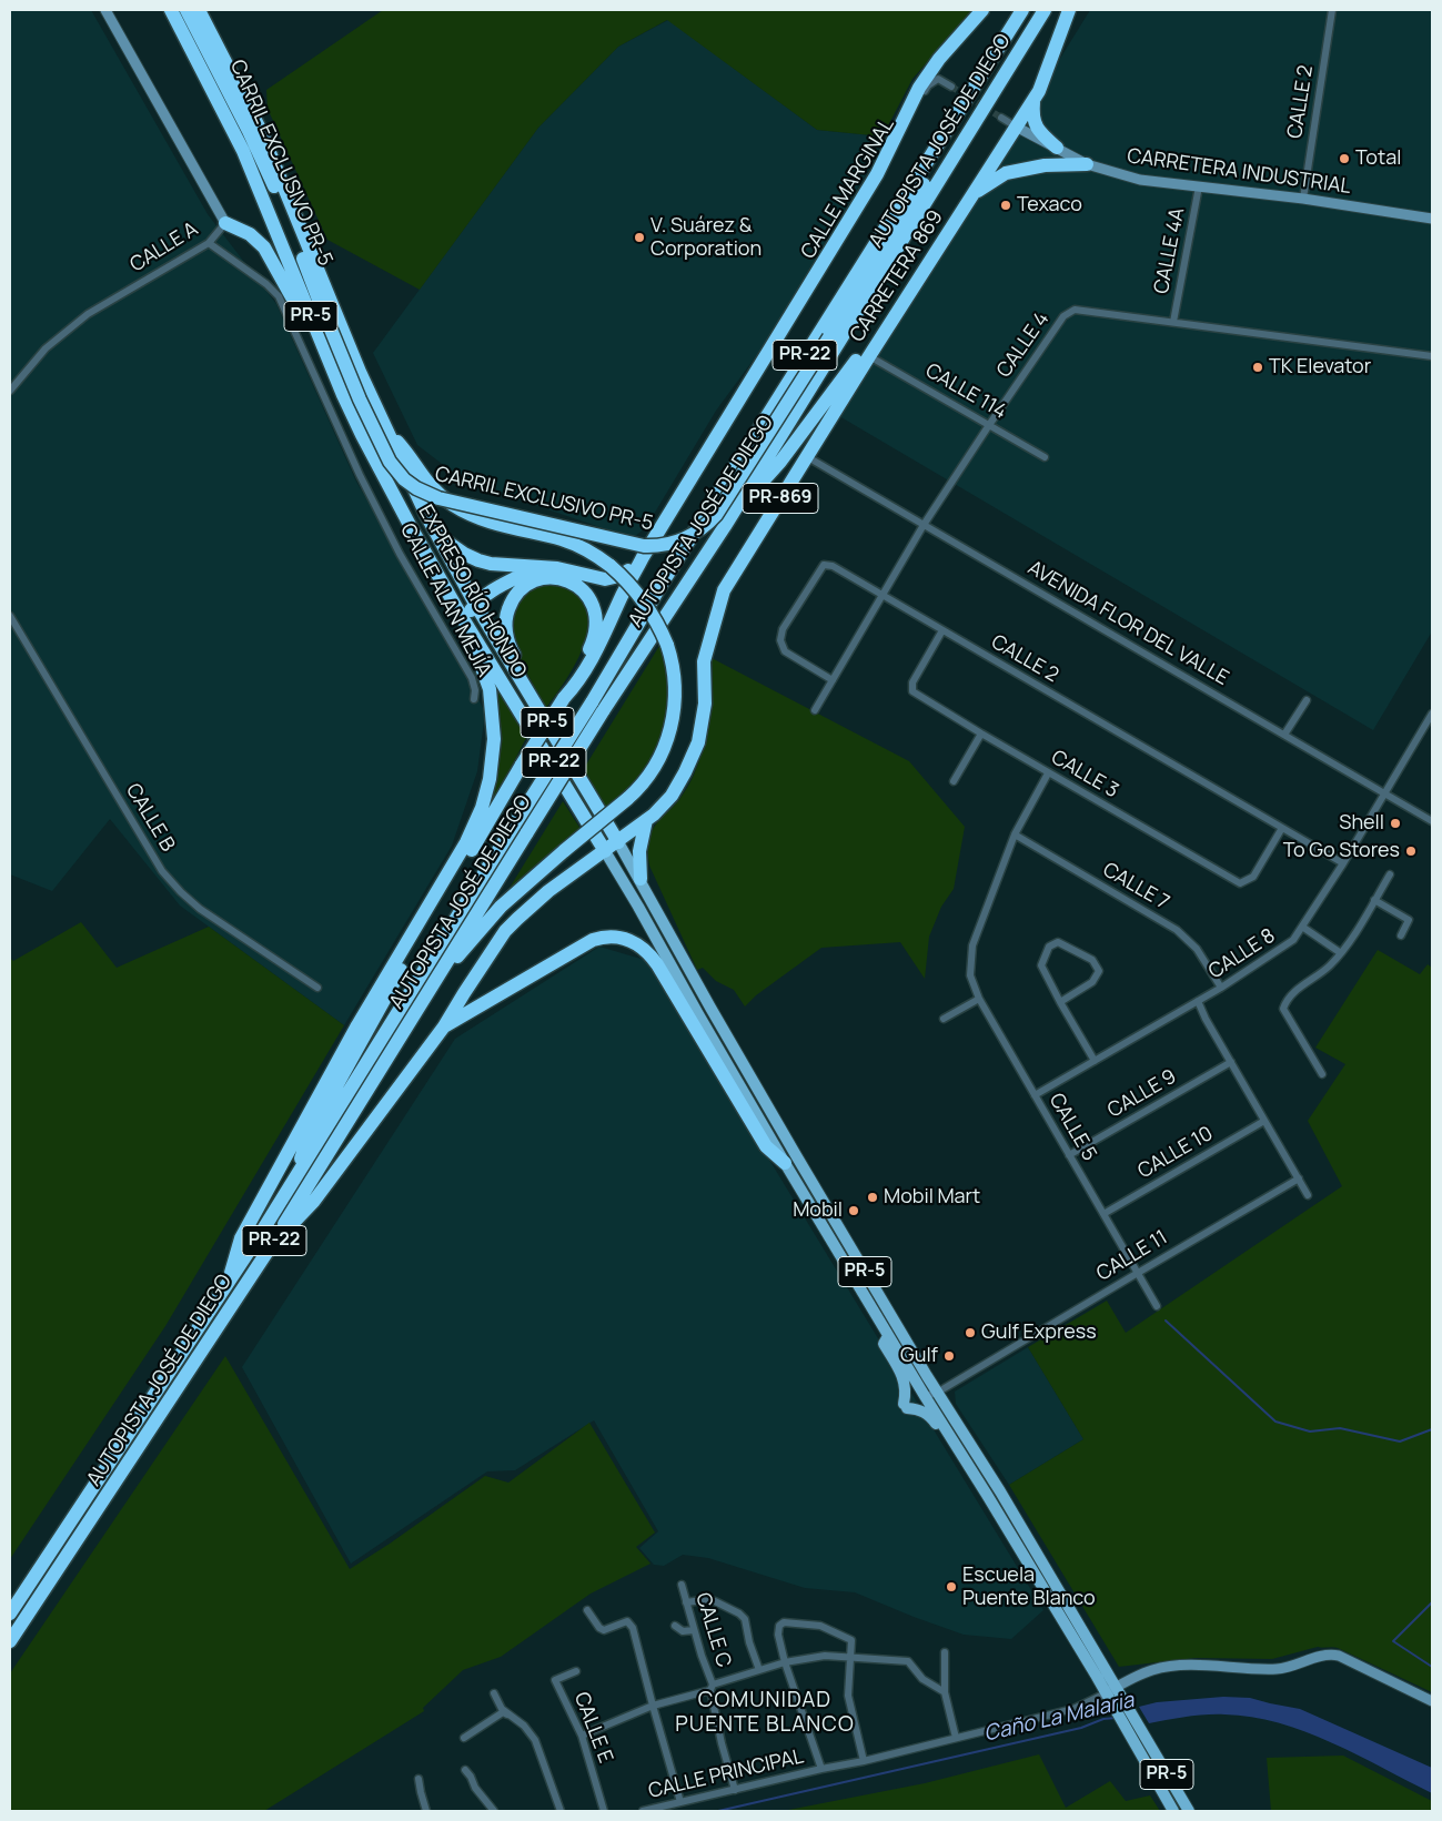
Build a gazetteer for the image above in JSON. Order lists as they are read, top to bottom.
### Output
{
  "streets": {
    "highway": [
      "AUTOPISTA JOSÉ DE DIEGO",
      "CARRIL EXCLUSIVO PR-5",
      "CALLE MARGINAL",
      "CARRETERA 869",
      "PR-5",
      "PR-22",
      "PR-869",
      "EXPRESO RÍO HONDO"
    ],
    "street": [
      "CALLE 2",
      "CARRETERA INDUSTRIAL",
      "CALLE A",
      "CALLE 4A",
      "CALLE 4",
      "CALLE 114",
      "CALLE ALAN MEJÍA",
      "AVENIDA FLOR DEL VALLE",
      "CALLE 3",
      "CALLE B",
      "CALLE 7",
      "CALLE 8",
      "CALLE 9",
      "CALLE 5",
      "CALLE 10",
      "CALLE 11",
      "CALLE C",
      "CALLE E",
      "CALLE PRINCIPAL"
    ]
  },
  "crossings": [
    ["CALLE 2", "CARRETERA INDUSTRIAL"],
    ["CALLE 2", "CALLE 4"],
    ["CALLE 2", "CALLE 3"],
    ["CALLE 2", "CALLE 8"],
    ["AUTOPISTA JOSÉ DE DIEGO", "CARRETERA 869"],
    ["CARRETERA INDUSTRIAL", "CALLE 4A"],
    ["CARRETERA INDUSTRIAL", "CARRETERA 869"],
    ["CARRETERA INDUSTRIAL", "PR-869"],
    ["CALLE A", "CALLE ALAN MEJÍA"],
    ["CALLE 4A", "CALLE 4"],
    ["CARRETERA 869", "PR-5"],
    ["CARRETERA 869", "CALLE 114"],
    ["CARRETERA 869", "PR-869"],
    ["CARRETERA 869", "EXPRESO RÍO HONDO"],
    ["CARRETERA 869", "AVENIDA FLOR DEL VALLE"],
    ["PR-5", "EXPRESO RÍO HONDO"],
    ["PR-5", "CALLE 11"],
    ["PR-5", "CALLE PRINCIPAL"],
    ["CALLE 4", "CALLE 114"],
    ["CALLE 4", "AVENIDA FLOR DEL VALLE"],
    ["AVENIDA FLOR DEL VALLE", "CALLE 8"],
    ["CALLE 3", "CALLE 5"],
    ["CALLE 7", "CALLE 8"],
    ["CALLE 7", "CALLE 5"],
    ["CALLE 8", "CALLE 5"],
    ["CALLE 9", "CALLE 5"],
    ["CALLE 5", "CALLE 10"],
    ["CALLE 5", "CALLE 11"],
    ["CALLE C", "CALLE PRINCIPAL"]
  ],
  "districts": ["COMUNIDAD PUENTE BLANCO"],
  "water": ["Caño La Malaria"],
  "places": [
    "Total",
    "Texaco",
    "V. Suárez & Corporation",
    "TK Elevator",
    "Shell",
    "To Go Stores",
    "Mobil Mart",
    "Mobil",
    "Gulf Express",
    "Gulf",
    "Escuela Puente Blanco"
  ]
}
